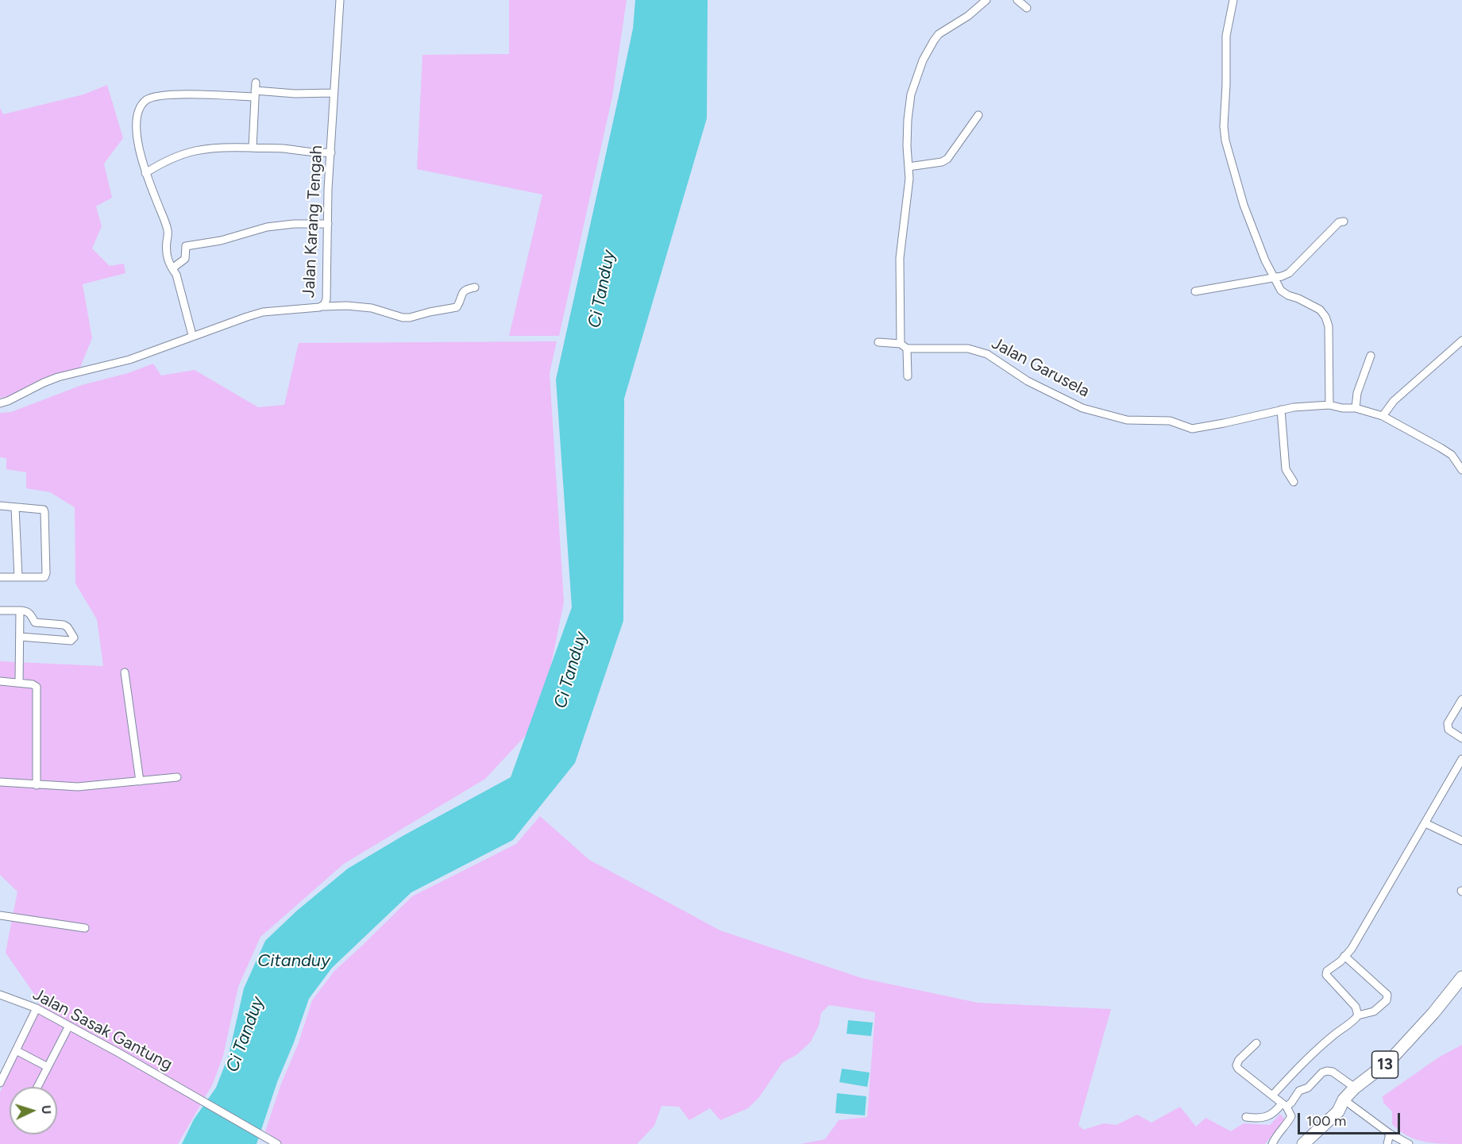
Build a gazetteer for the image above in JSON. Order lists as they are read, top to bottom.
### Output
{
  "streets": {
    "highway": ["13"],
    "street": ["Jalan Karang Tengah", "Jalan Garusela", "Jalan Sasak Gantung"]
  },
  "water": ["Ci Tanduy", "Citanduy"],
  "scale_bar": "100 m",
  "north": "right"
}
